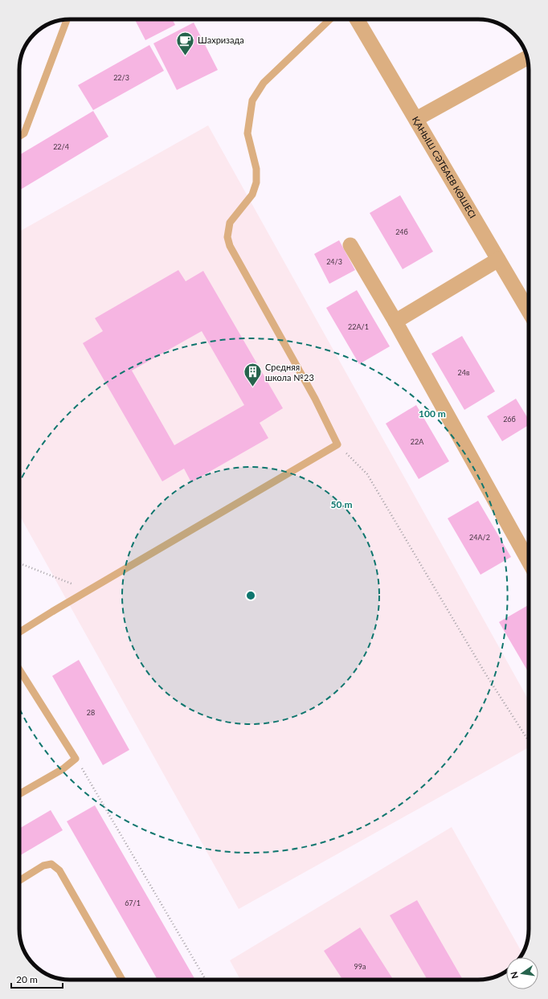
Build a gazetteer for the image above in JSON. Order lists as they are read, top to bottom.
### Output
{
  "streets": {
    "street": ["ҚАНЫШ СӘТБАЕВ КӨШЕСІ"]
  },
  "places": {
    "cafe": ["Шахризада"],
    "building": ["Средняя школа №23"]
  },
  "house_numbers": [
    "22/3",
    "22/4",
    "24б",
    "24/3",
    "22А/1",
    "24в",
    "26б",
    "22А",
    "24А/2",
    "28",
    "67/1",
    "99а"
  ],
  "scale_bar": "20 m",
  "north": "left",
  "rings": ["100 m", "50 m"]
}
